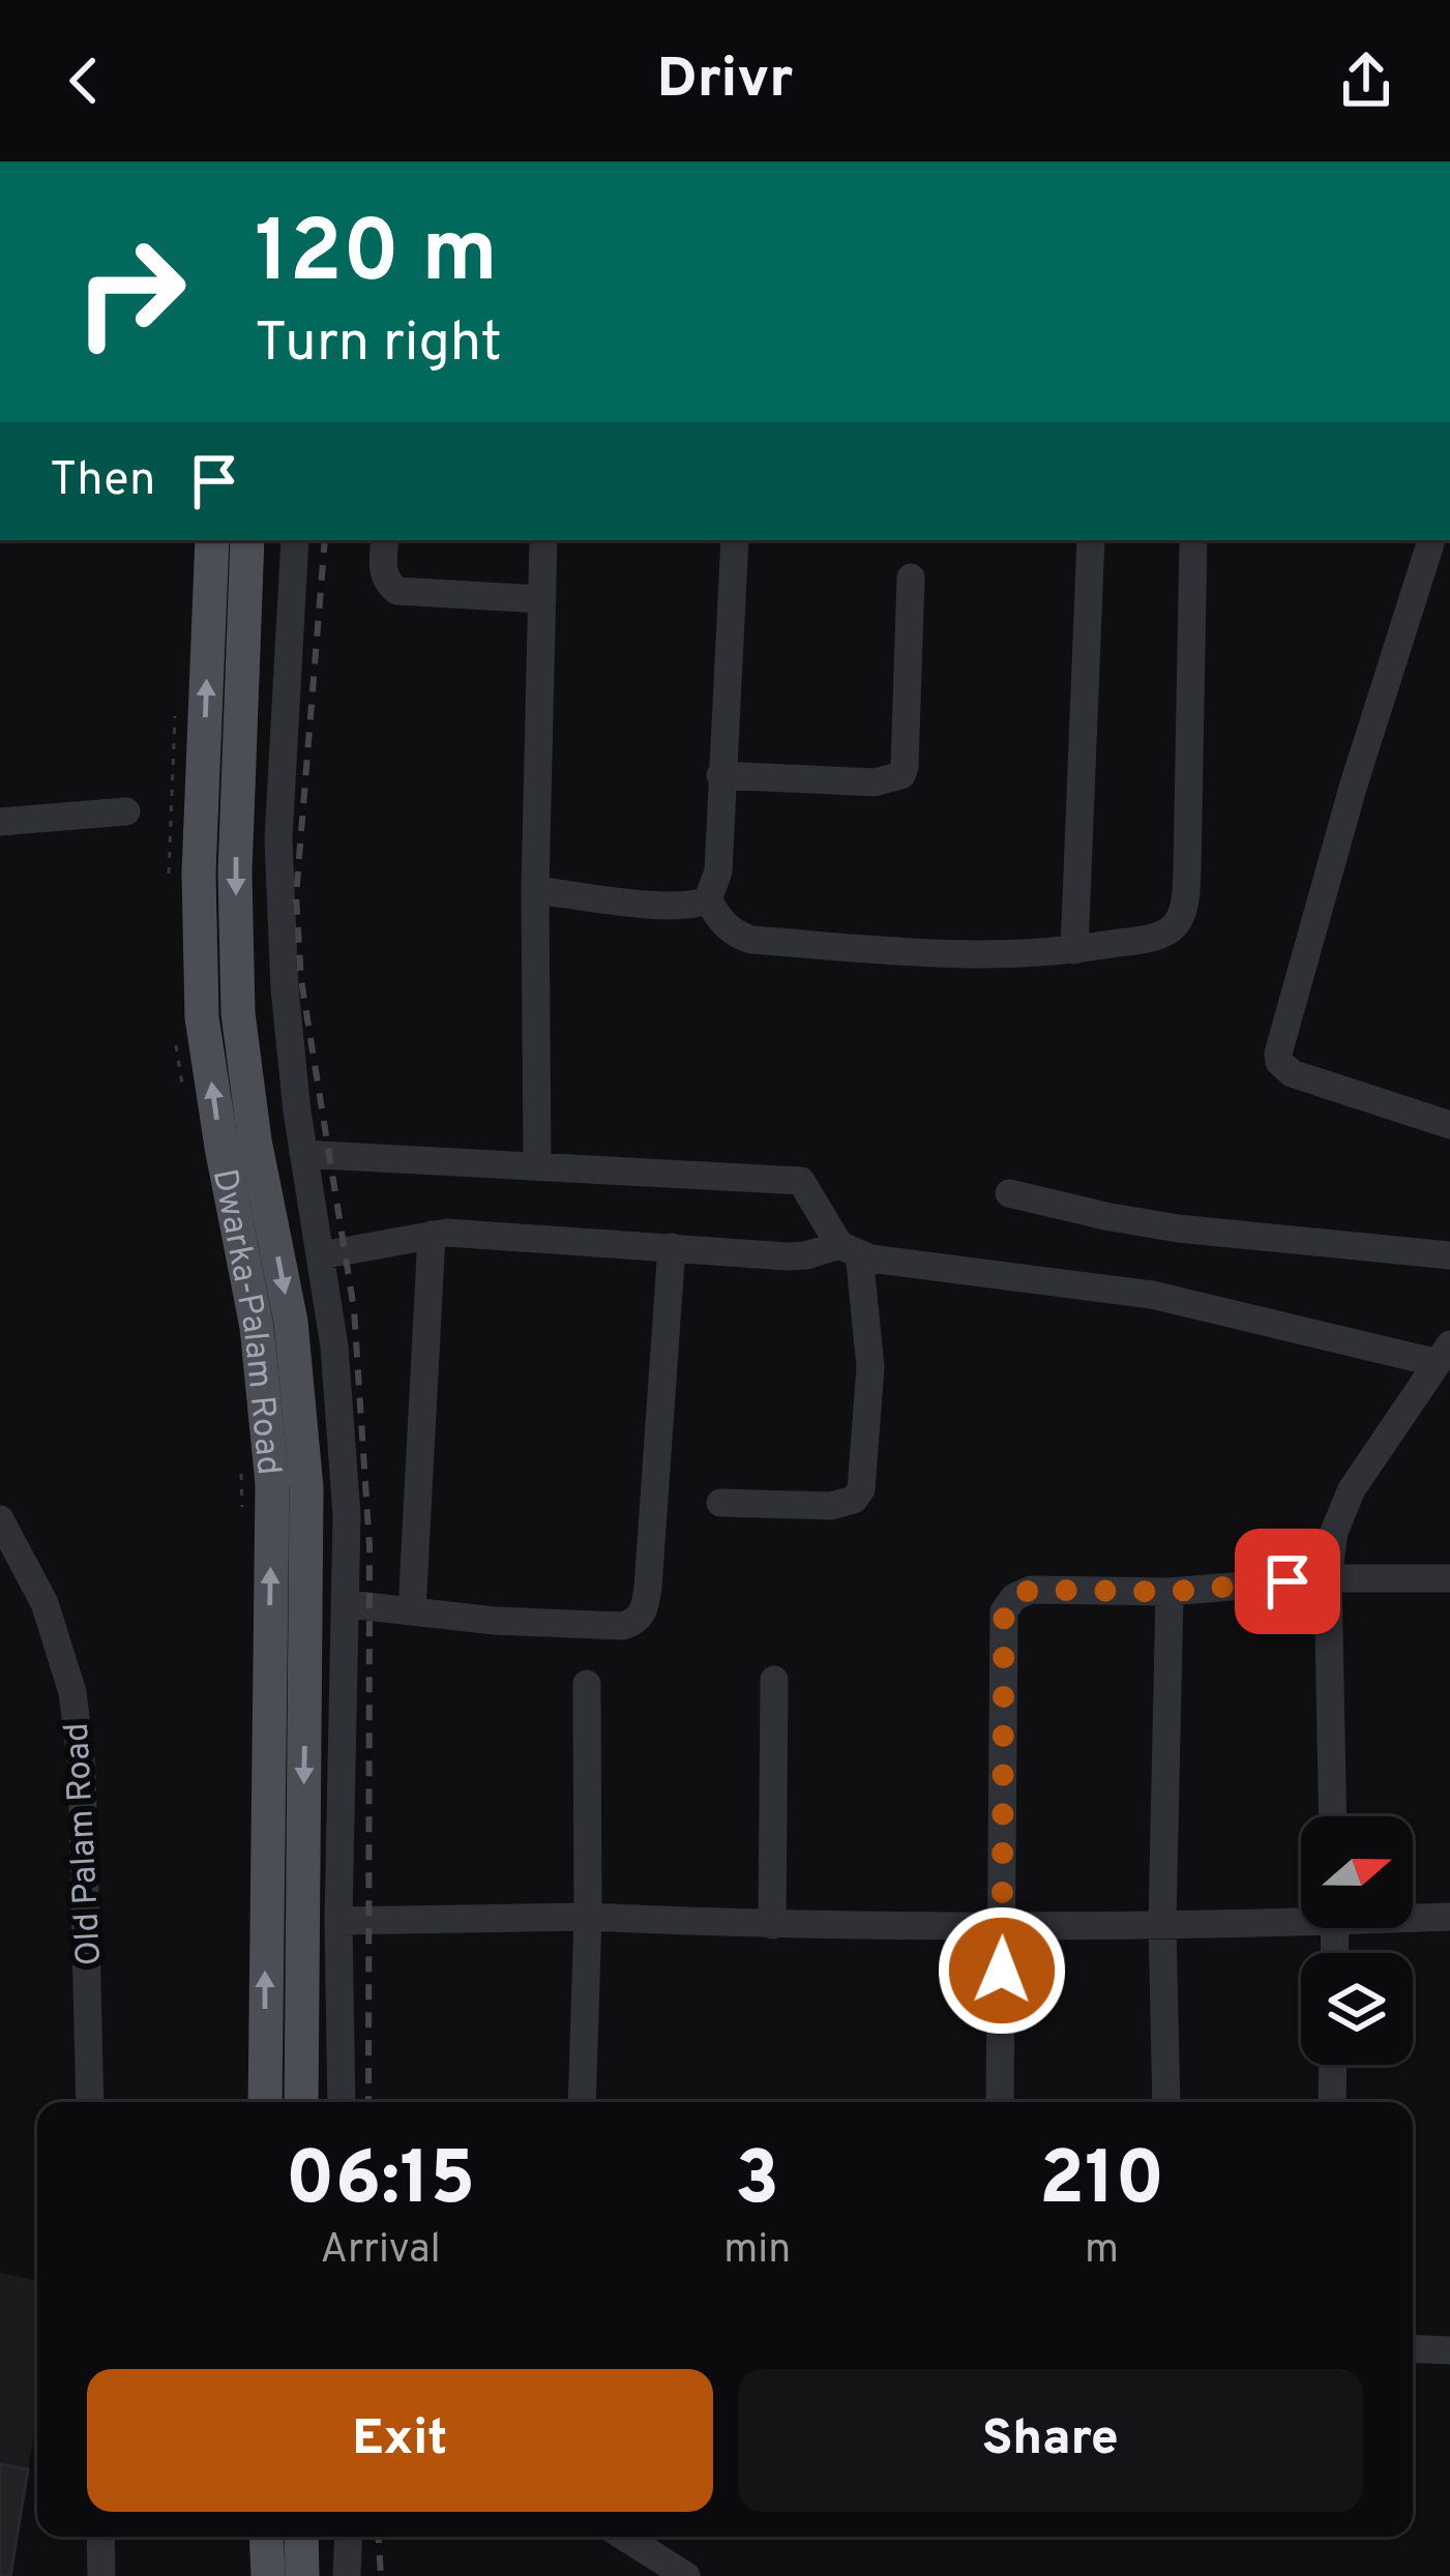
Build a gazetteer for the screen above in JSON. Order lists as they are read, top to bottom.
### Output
{
  "streets": {
    "main road": ["Dwarka-Palam Road"],
    "street": ["Old Palam Road"]
  },
  "north": "right",
  "page": {
    "header": "Drivr",
    "turn": ["120 m", "Turn right"],
    "then": "Then",
    "eta": [
      "06:15",
      "Arrival",
      "3",
      "min",
      "210",
      "m"
    ],
    "buttons": ["Exit", "Share"]
  }
}
